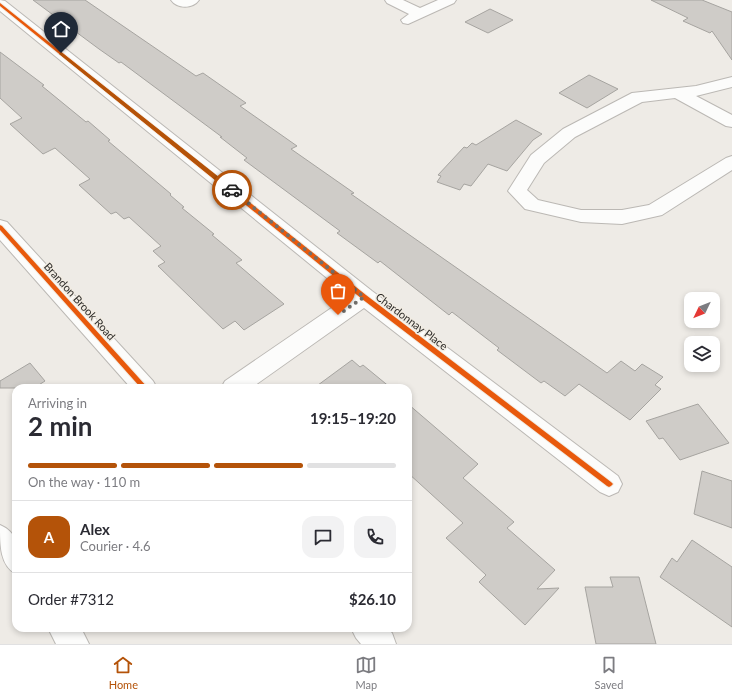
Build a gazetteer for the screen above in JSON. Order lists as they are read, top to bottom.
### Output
{
  "streets": {
    "street": ["Brandon Brook Road", "Chardonnay Place"]
  },
  "north": "bottom left",
  "page": {
    "heading": ["2 min", "Arriving in", "19:15–19:20"],
    "panel": [
      "Alex",
      "Courier · 4.6",
      "Order #7312",
      "$26.10"
    ],
    "bar": "On the way · 110 m",
    "round": "A",
    "tabs": ["Home", "Map", "Saved"]
  }
}
